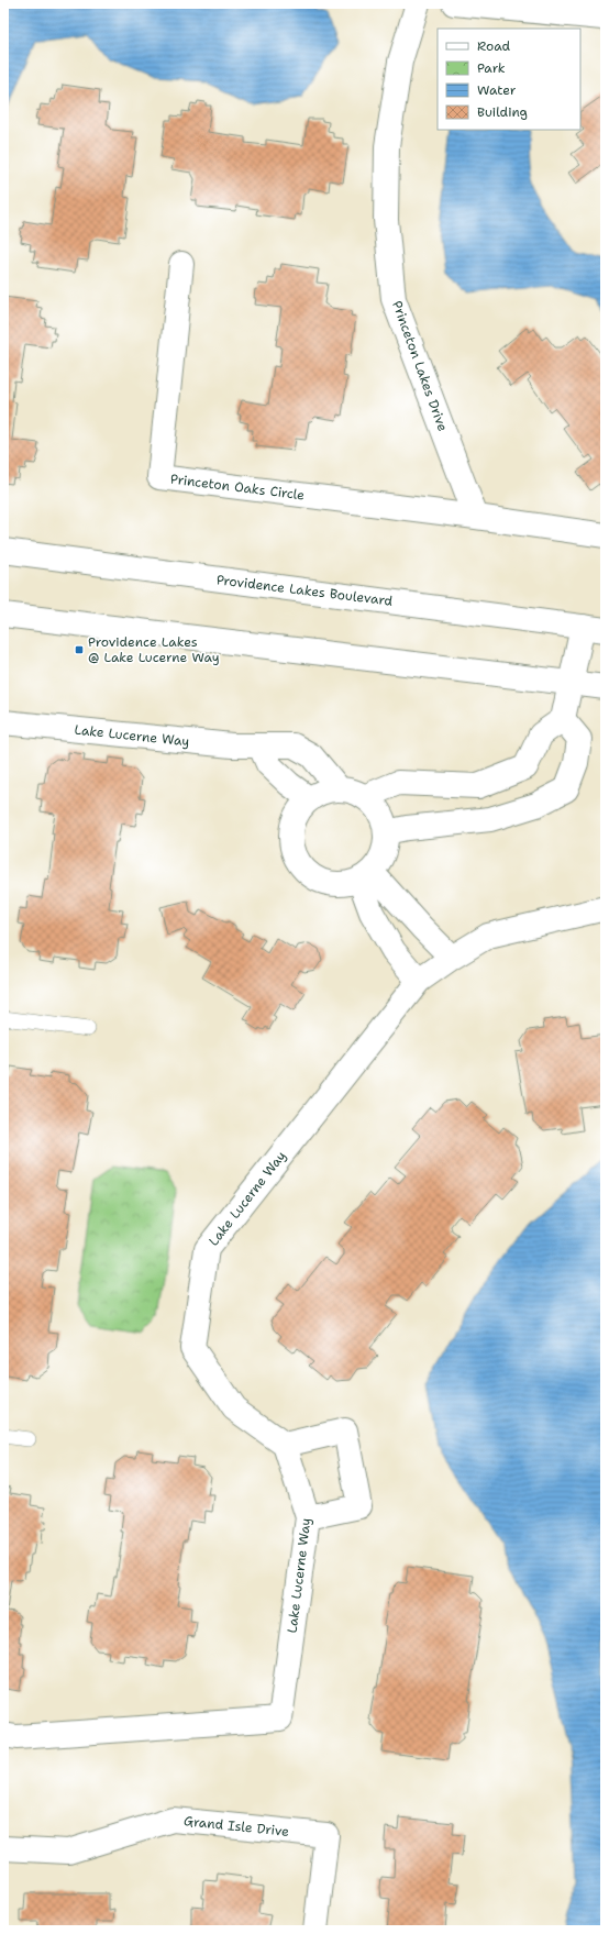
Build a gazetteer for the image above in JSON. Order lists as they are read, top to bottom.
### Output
{
  "streets": {
    "street": [
      "Princeton Lakes Drive",
      "Princeton Oaks Circle",
      "Providence Lakes Boulevard",
      "Lake Lucerne Way",
      "Grand Isle Drive"
    ]
  },
  "crossings": [
    ["Princeton Lakes Drive", "Princeton Oaks Circle"]
  ],
  "places": {
    "transit": ["Providence Lakes @ Lake Lucerne Way"]
  },
  "legend": [
    "Road",
    "Park",
    "Water",
    "Building"
  ]
}
